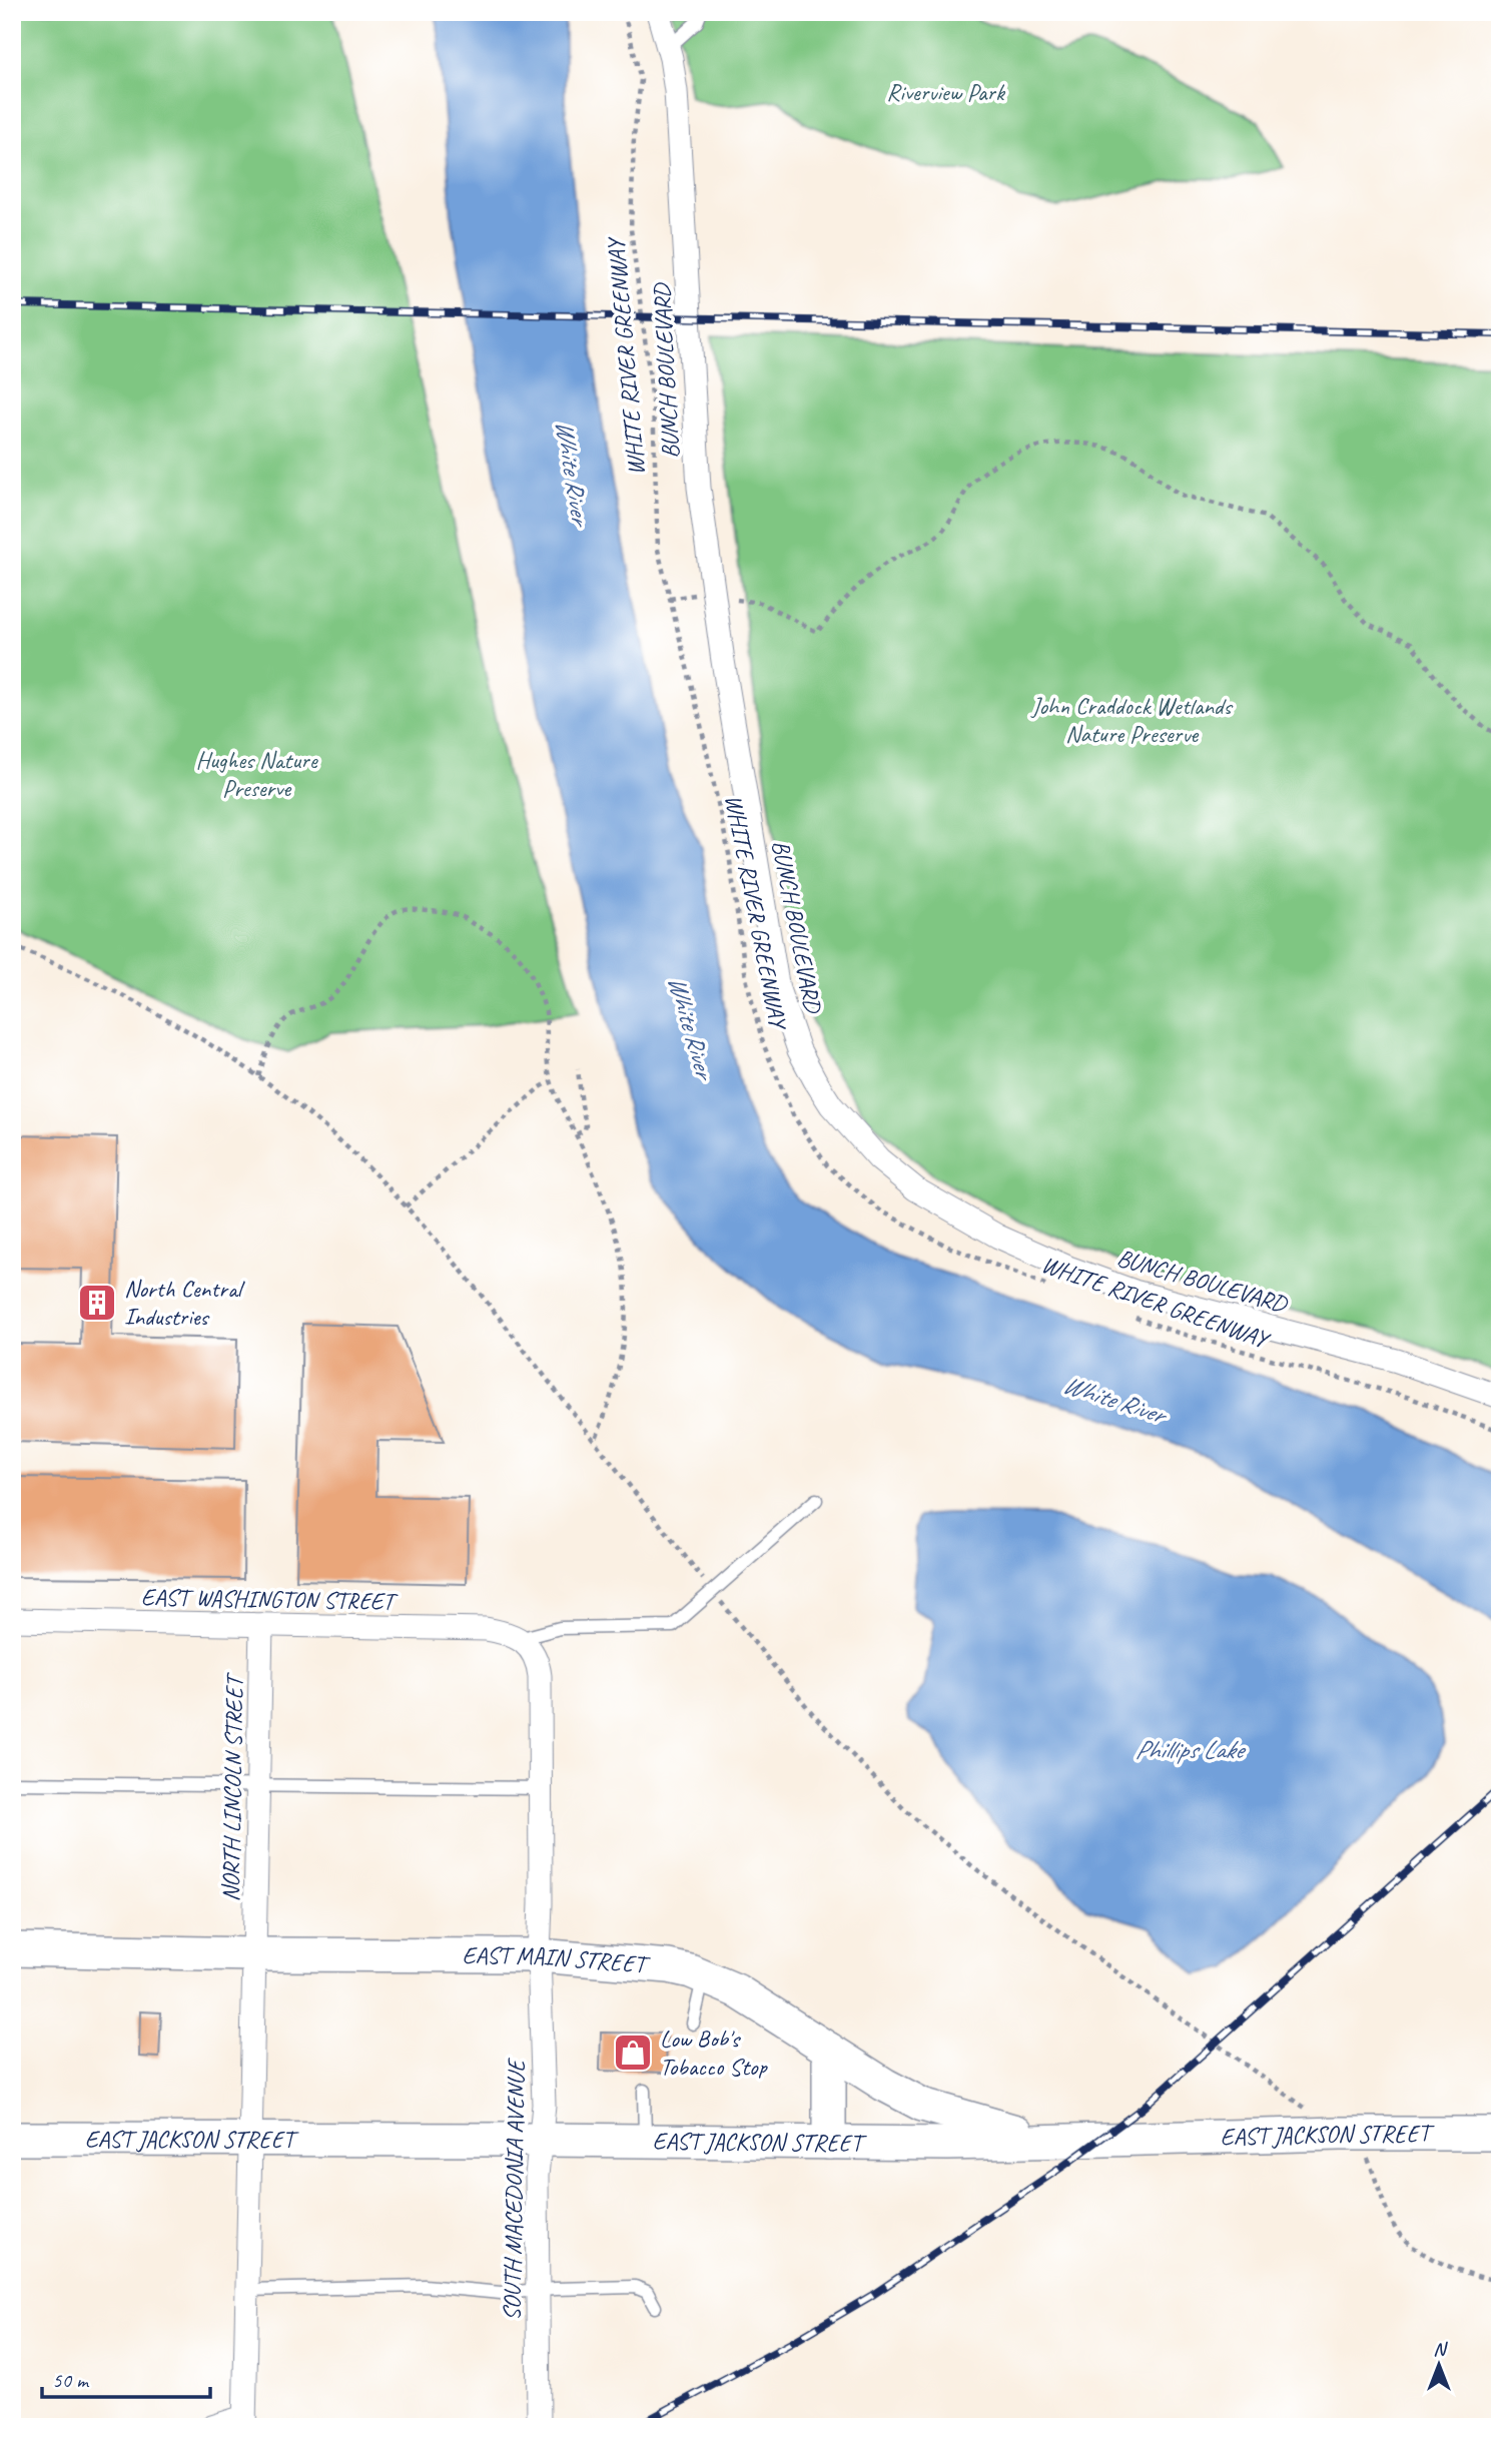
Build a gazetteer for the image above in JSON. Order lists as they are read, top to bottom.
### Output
{
  "streets": {
    "main road": ["EAST MAIN STREET", "EAST JACKSON STREET"],
    "street": [
      "BUNCH BOULEVARD",
      "EAST WASHINGTON STREET",
      "NORTH LINCOLN STREET",
      "SOUTH MACEDONIA AVENUE"
    ],
    "path": ["WHITE RIVER GREENWAY"]
  },
  "crossings": [
    ["EAST WASHINGTON STREET", "NORTH LINCOLN STREET"],
    ["EAST WASHINGTON STREET", "SOUTH MACEDONIA AVENUE"],
    ["NORTH LINCOLN STREET", "EAST MAIN STREET"],
    ["NORTH LINCOLN STREET", "EAST JACKSON STREET"],
    ["EAST MAIN STREET", "EAST JACKSON STREET"],
    ["EAST MAIN STREET", "SOUTH MACEDONIA AVENUE"],
    ["EAST JACKSON STREET", "SOUTH MACEDONIA AVENUE"]
  ],
  "water": ["White River", "Phillips Lake"],
  "parks": ["Riverview Park", "John Craddock Wetlands Nature Preserve", "Hughes Nature Preserve"],
  "places": {
    "building": ["North Central Industries"],
    "shop": ["Low Bob's Tobacco Stop"]
  },
  "scale_bar": "50 m",
  "north": "top"
}
